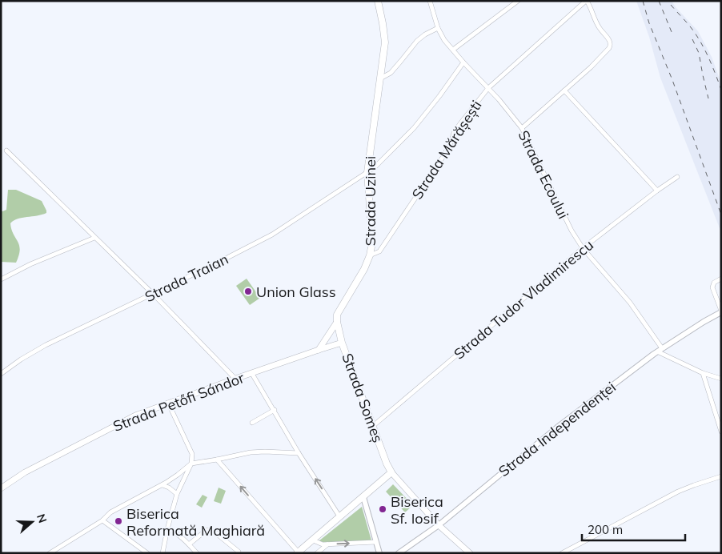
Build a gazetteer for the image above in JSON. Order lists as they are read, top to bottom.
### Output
{
  "streets": {
    "main road": ["Strada Uzinei", "Strada Someș", "Strada Petőfi Sándor"],
    "street": [
      "Strada Mărășești",
      "Strada Ecoului",
      "Strada Traian",
      "Strada Tudor Vladimirescu",
      "Strada Independenței"
    ]
  },
  "crossings": [
    ["Strada Mărășești", "Strada Ecoului"],
    ["Strada Mărășești", "Strada Uzinei"],
    ["Strada Ecoului", "Strada Traian"],
    ["Strada Ecoului", "Strada Tudor Vladimirescu"],
    ["Strada Ecoului", "Strada Independenței"],
    ["Strada Uzinei", "Strada Traian"],
    ["Strada Uzinei", "Strada Someș"],
    ["Strada Tudor Vladimirescu", "Strada Someș"],
    ["Strada Someș", "Strada Petőfi Sándor"]
  ],
  "places": ["Union Glass", "Biserica Sf. Iosif", "Biserica Reformată Maghiară"],
  "scale_bar": "200 m",
  "north": "right"
}
